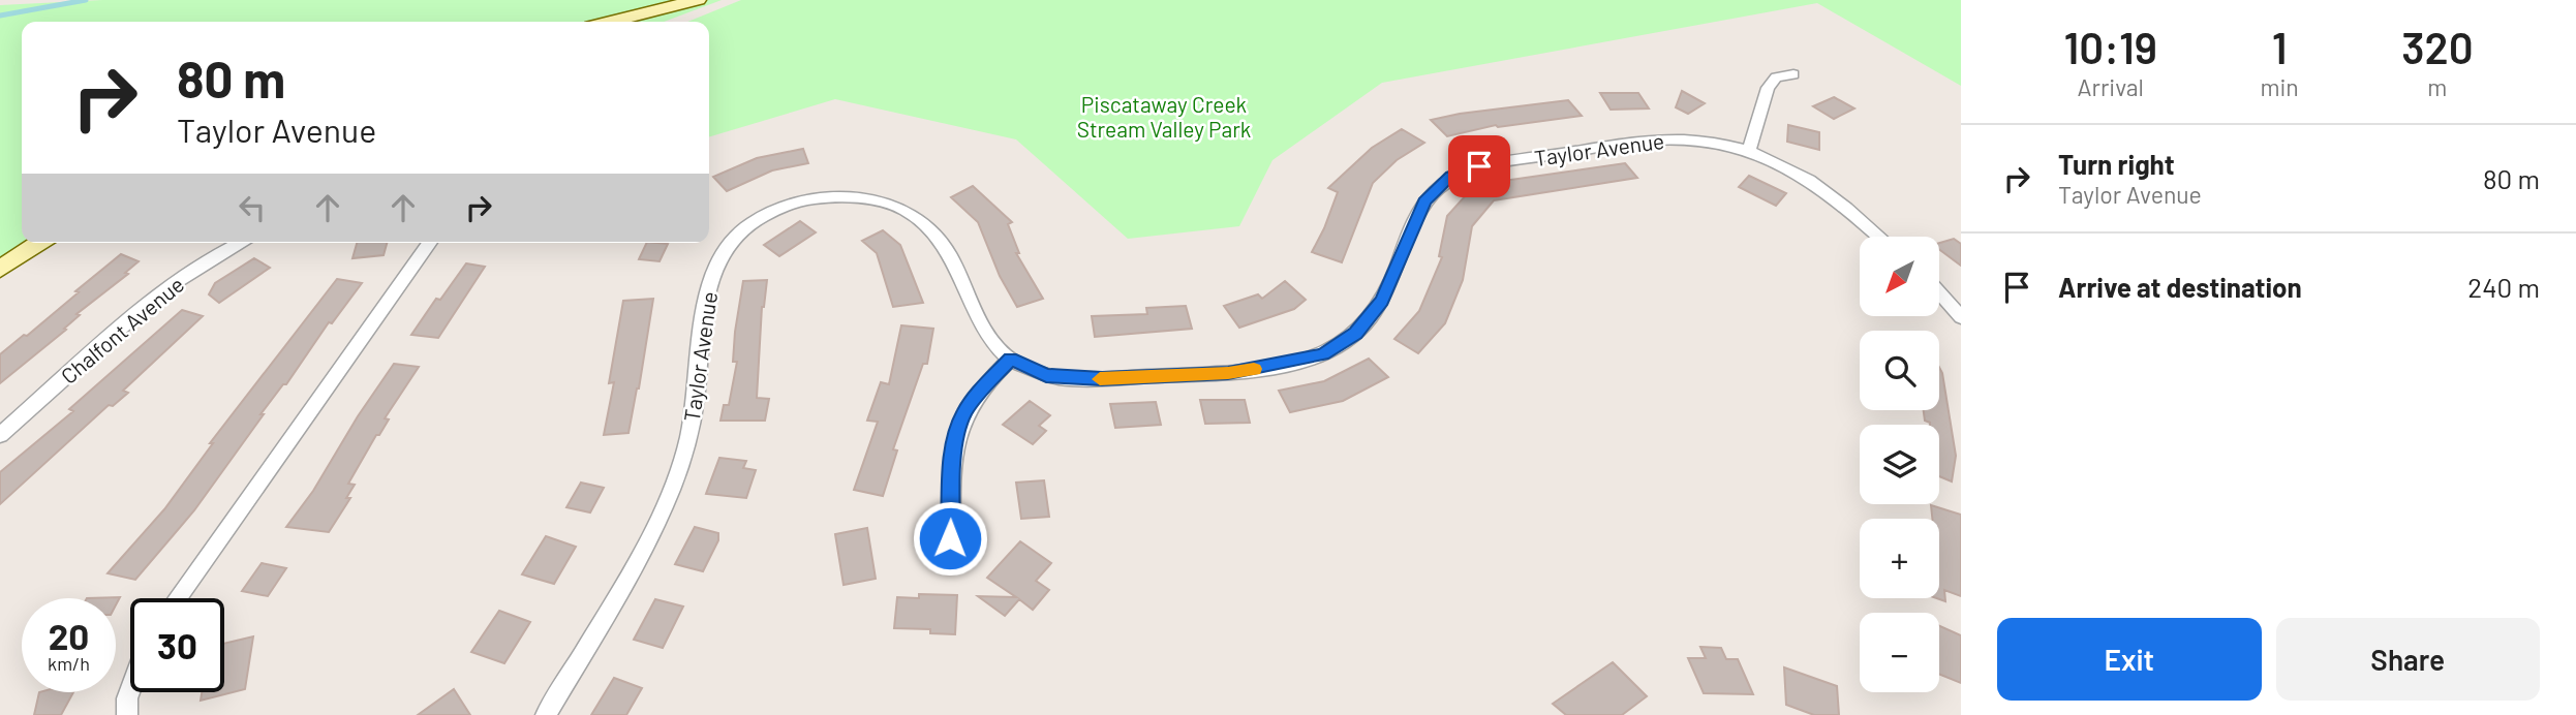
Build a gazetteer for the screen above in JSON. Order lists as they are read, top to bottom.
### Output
{
  "streets": {
    "street": ["Taylor Avenue", "Chalfont Avenue"]
  },
  "parks": ["Piscataway Creek Stream Valley Park"],
  "north": "bottom left",
  "page": {
    "eta": [
      "10:19",
      "Arrival",
      "1",
      "min",
      "320",
      "m"
    ],
    "turn": ["80 m", "Taylor Avenue"],
    "list": [
      {
        "name": "Turn right",
        "note": "Taylor Avenue",
        "value": "80 m"
      },
      {
        "name": "Arrive at destination",
        "value": "240 m"
      }
    ],
    "map_buttons": ["+", "−"],
    "speed": "20 km/h",
    "limit": "30",
    "buttons": ["Exit", "Share"]
  }
}
